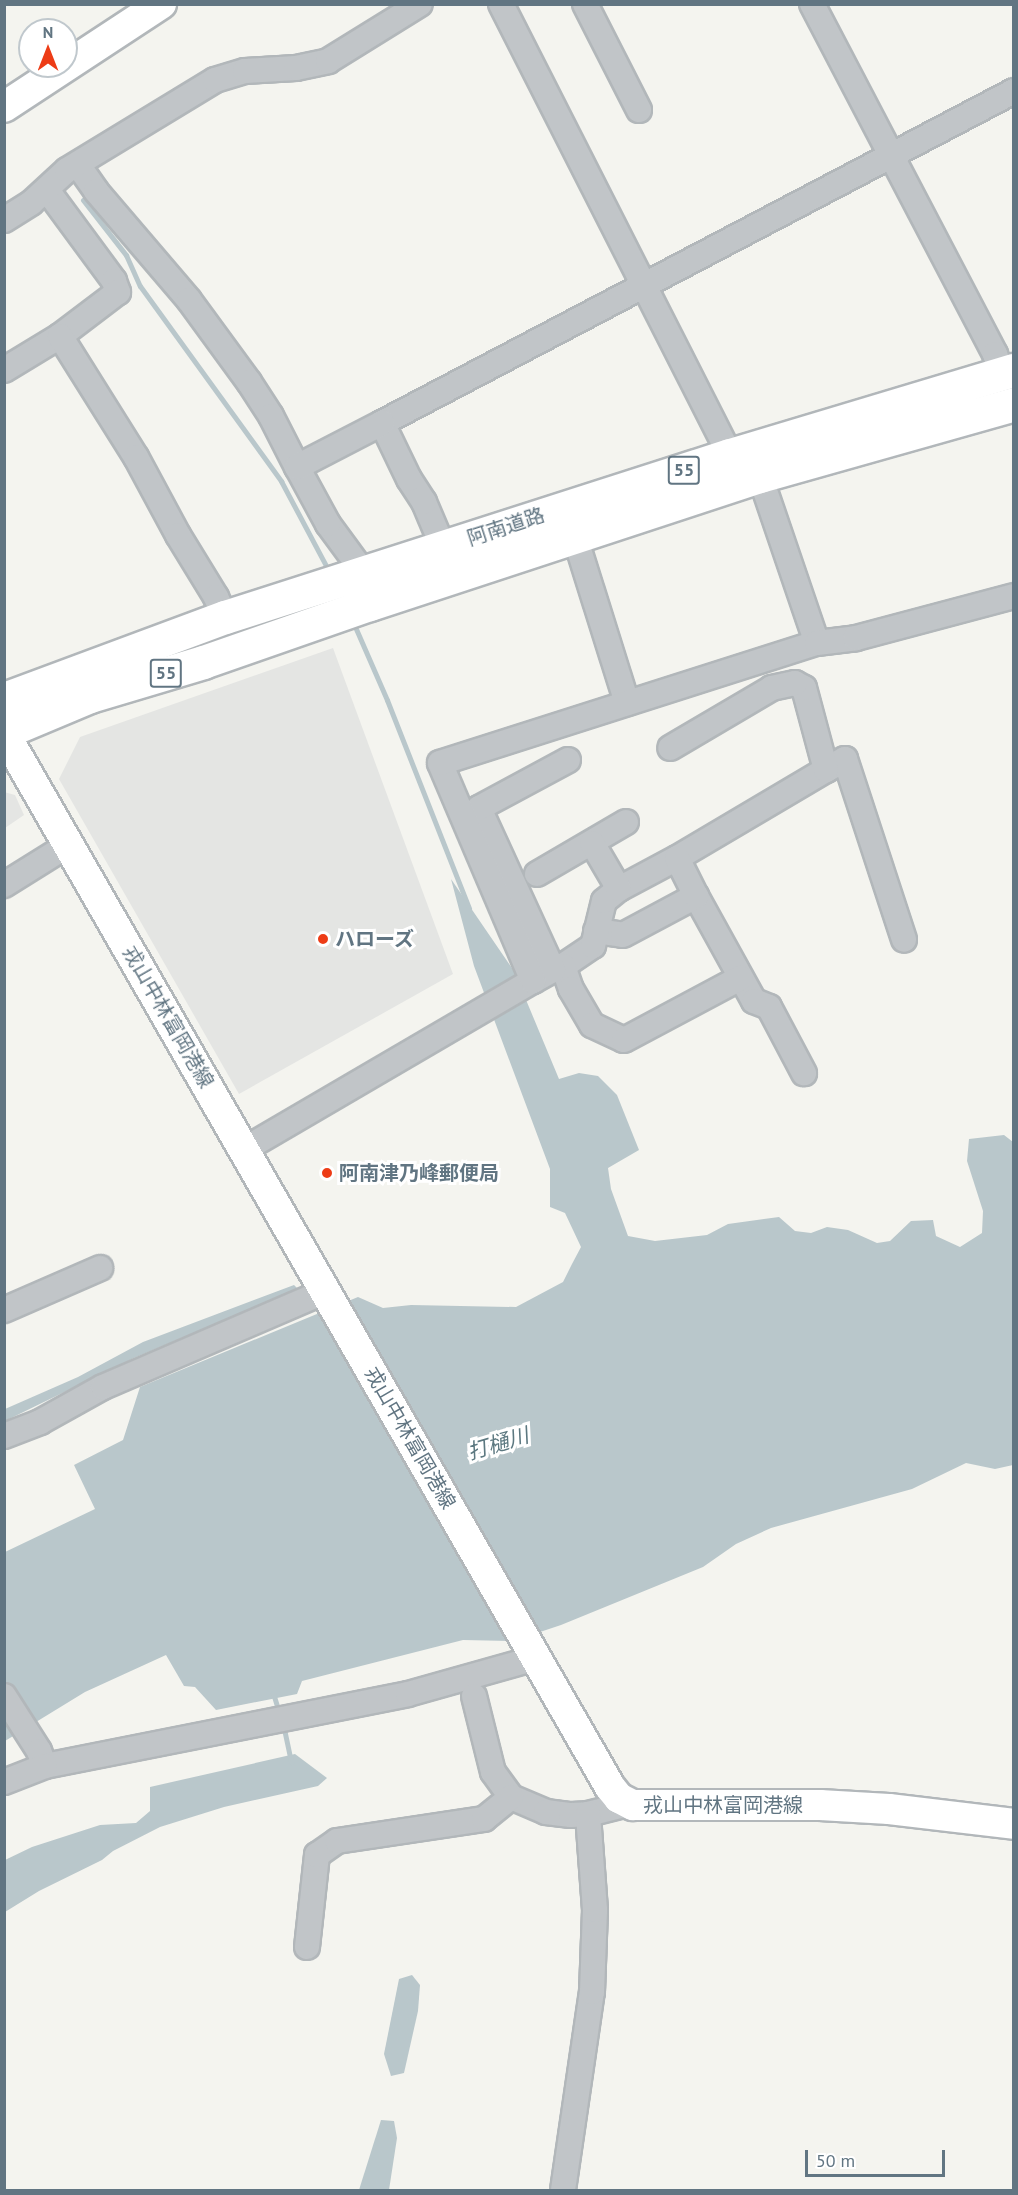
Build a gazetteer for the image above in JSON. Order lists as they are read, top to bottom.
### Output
{
  "streets": {
    "highway": ["55", "阿南道路"],
    "main road": ["戎山中林富岡港線"]
  },
  "crossings": [
    ["阿南道路", "戎山中林富岡港線"]
  ],
  "water": ["打樋川"],
  "places": ["ハローズ", "阿南津乃峰郵便局"],
  "scale_bar": "50 m",
  "north": "top"
}
